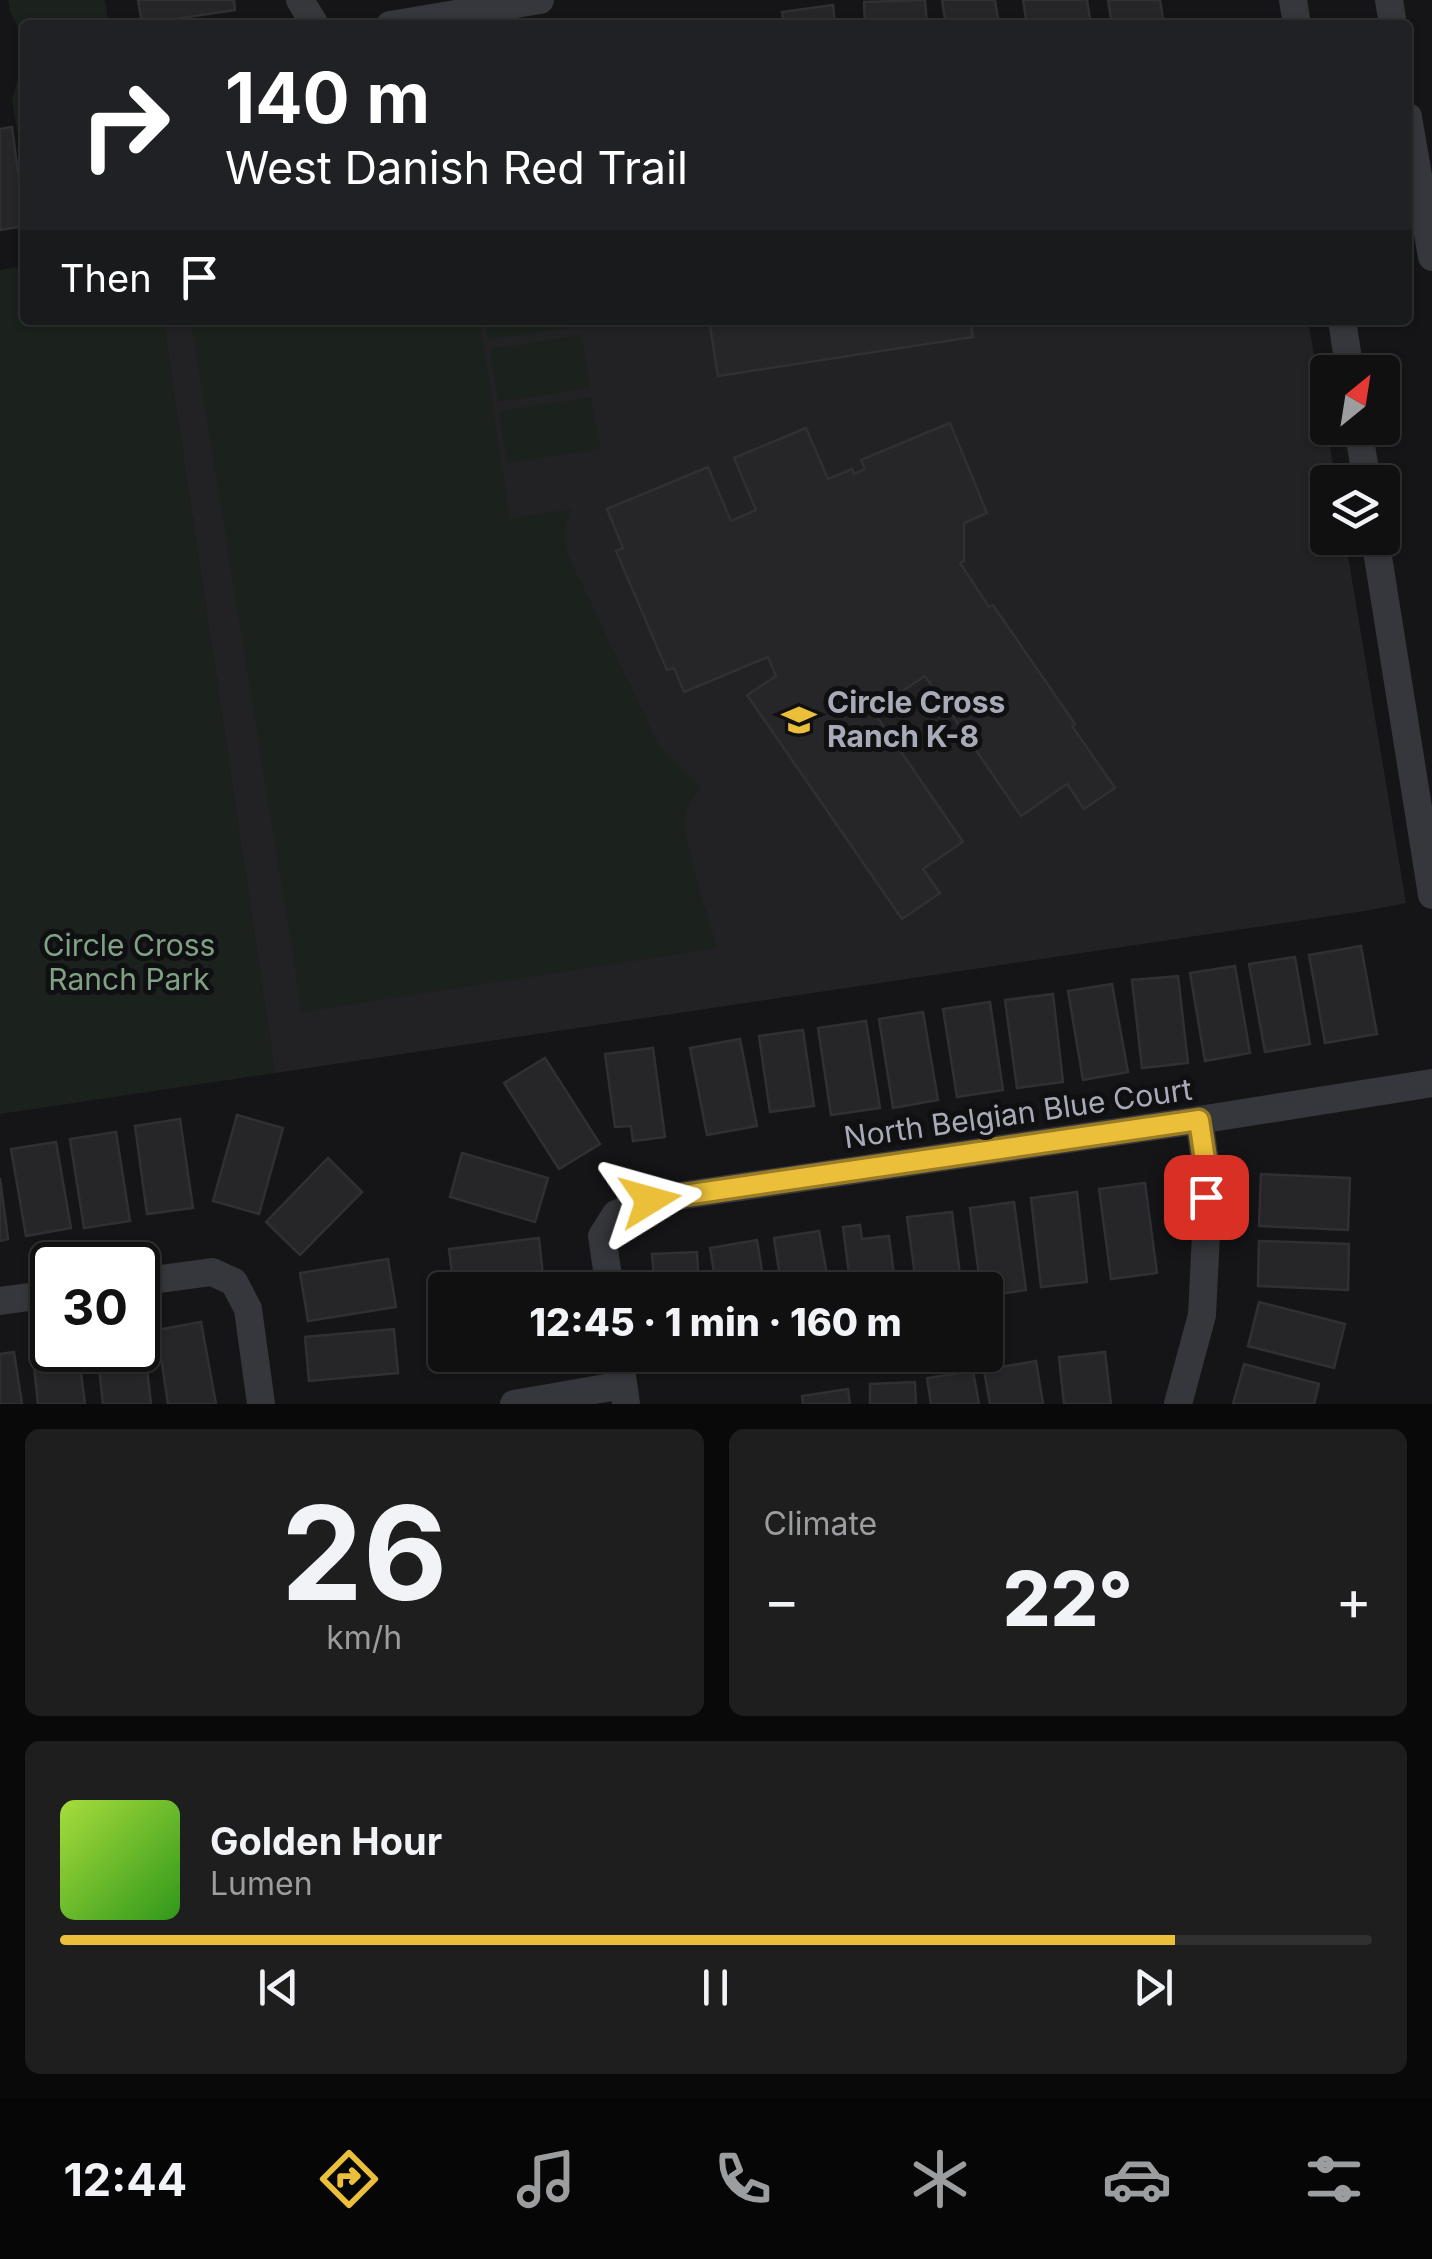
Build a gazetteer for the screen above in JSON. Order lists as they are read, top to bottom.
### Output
{
  "streets": {
    "street": ["North Belgian Blue Court"]
  },
  "parks": ["Circle Cross Ranch Park"],
  "places": {
    "school or university": ["Circle Cross Ranch K-8"]
  },
  "north": "top right",
  "page": {
    "turn": ["140 m", "West Danish Red Trail"],
    "then": "Then",
    "limit": "30",
    "trip": "12:45 · 1 min · 160 m",
    "tile": [
      ["26", "km/h"],
      "Climate"
    ],
    "heat": ["−", "22°", "+"],
    "song": ["Golden Hour", "Lumen"],
    "tabs": "12:44"
  }
}
